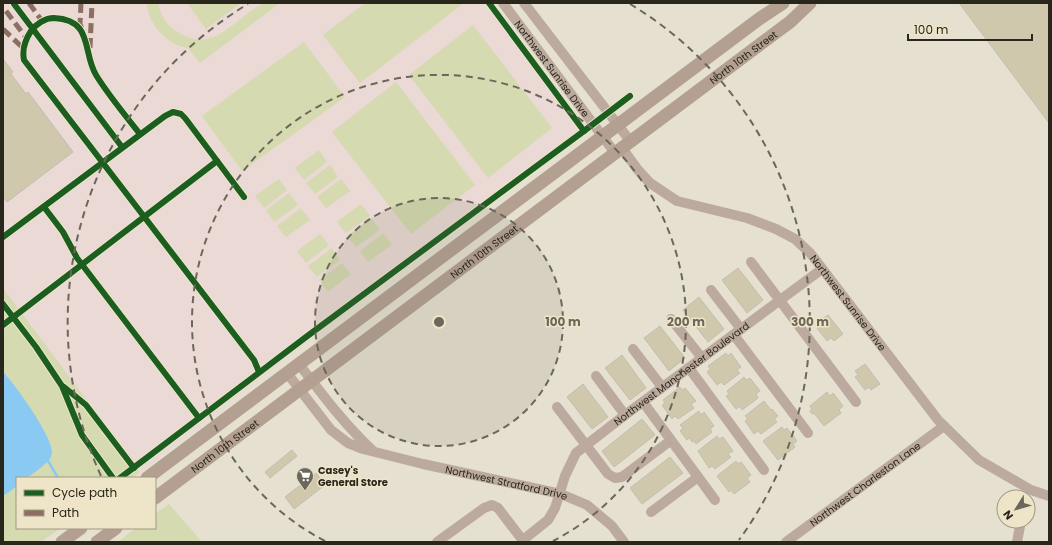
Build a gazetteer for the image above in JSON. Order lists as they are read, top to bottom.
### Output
{
  "streets": {
    "main road": ["North 10th Street"],
    "street": [
      "Northwest Sunrise Drive",
      "Northwest Manchester Boulevard",
      "Northwest Stratford Drive",
      "Northwest Charleston Lane"
    ]
  },
  "crossings": [
    ["North 10th Street", "Northwest Sunrise Drive"],
    ["North 10th Street", "Northwest Stratford Drive"],
    ["Northwest Sunrise Drive", "Northwest Manchester Boulevard"],
    ["Northwest Sunrise Drive", "Northwest Charleston Lane"],
    ["Northwest Manchester Boulevard", "Northwest Stratford Drive"]
  ],
  "places": {
    "supermarket": ["Casey's General Store"]
  },
  "legend": ["Cycle path", "Path"],
  "scale_bar": "100 m",
  "north": "bottom left",
  "rings": ["100 m", "200 m", "300 m"]
}
